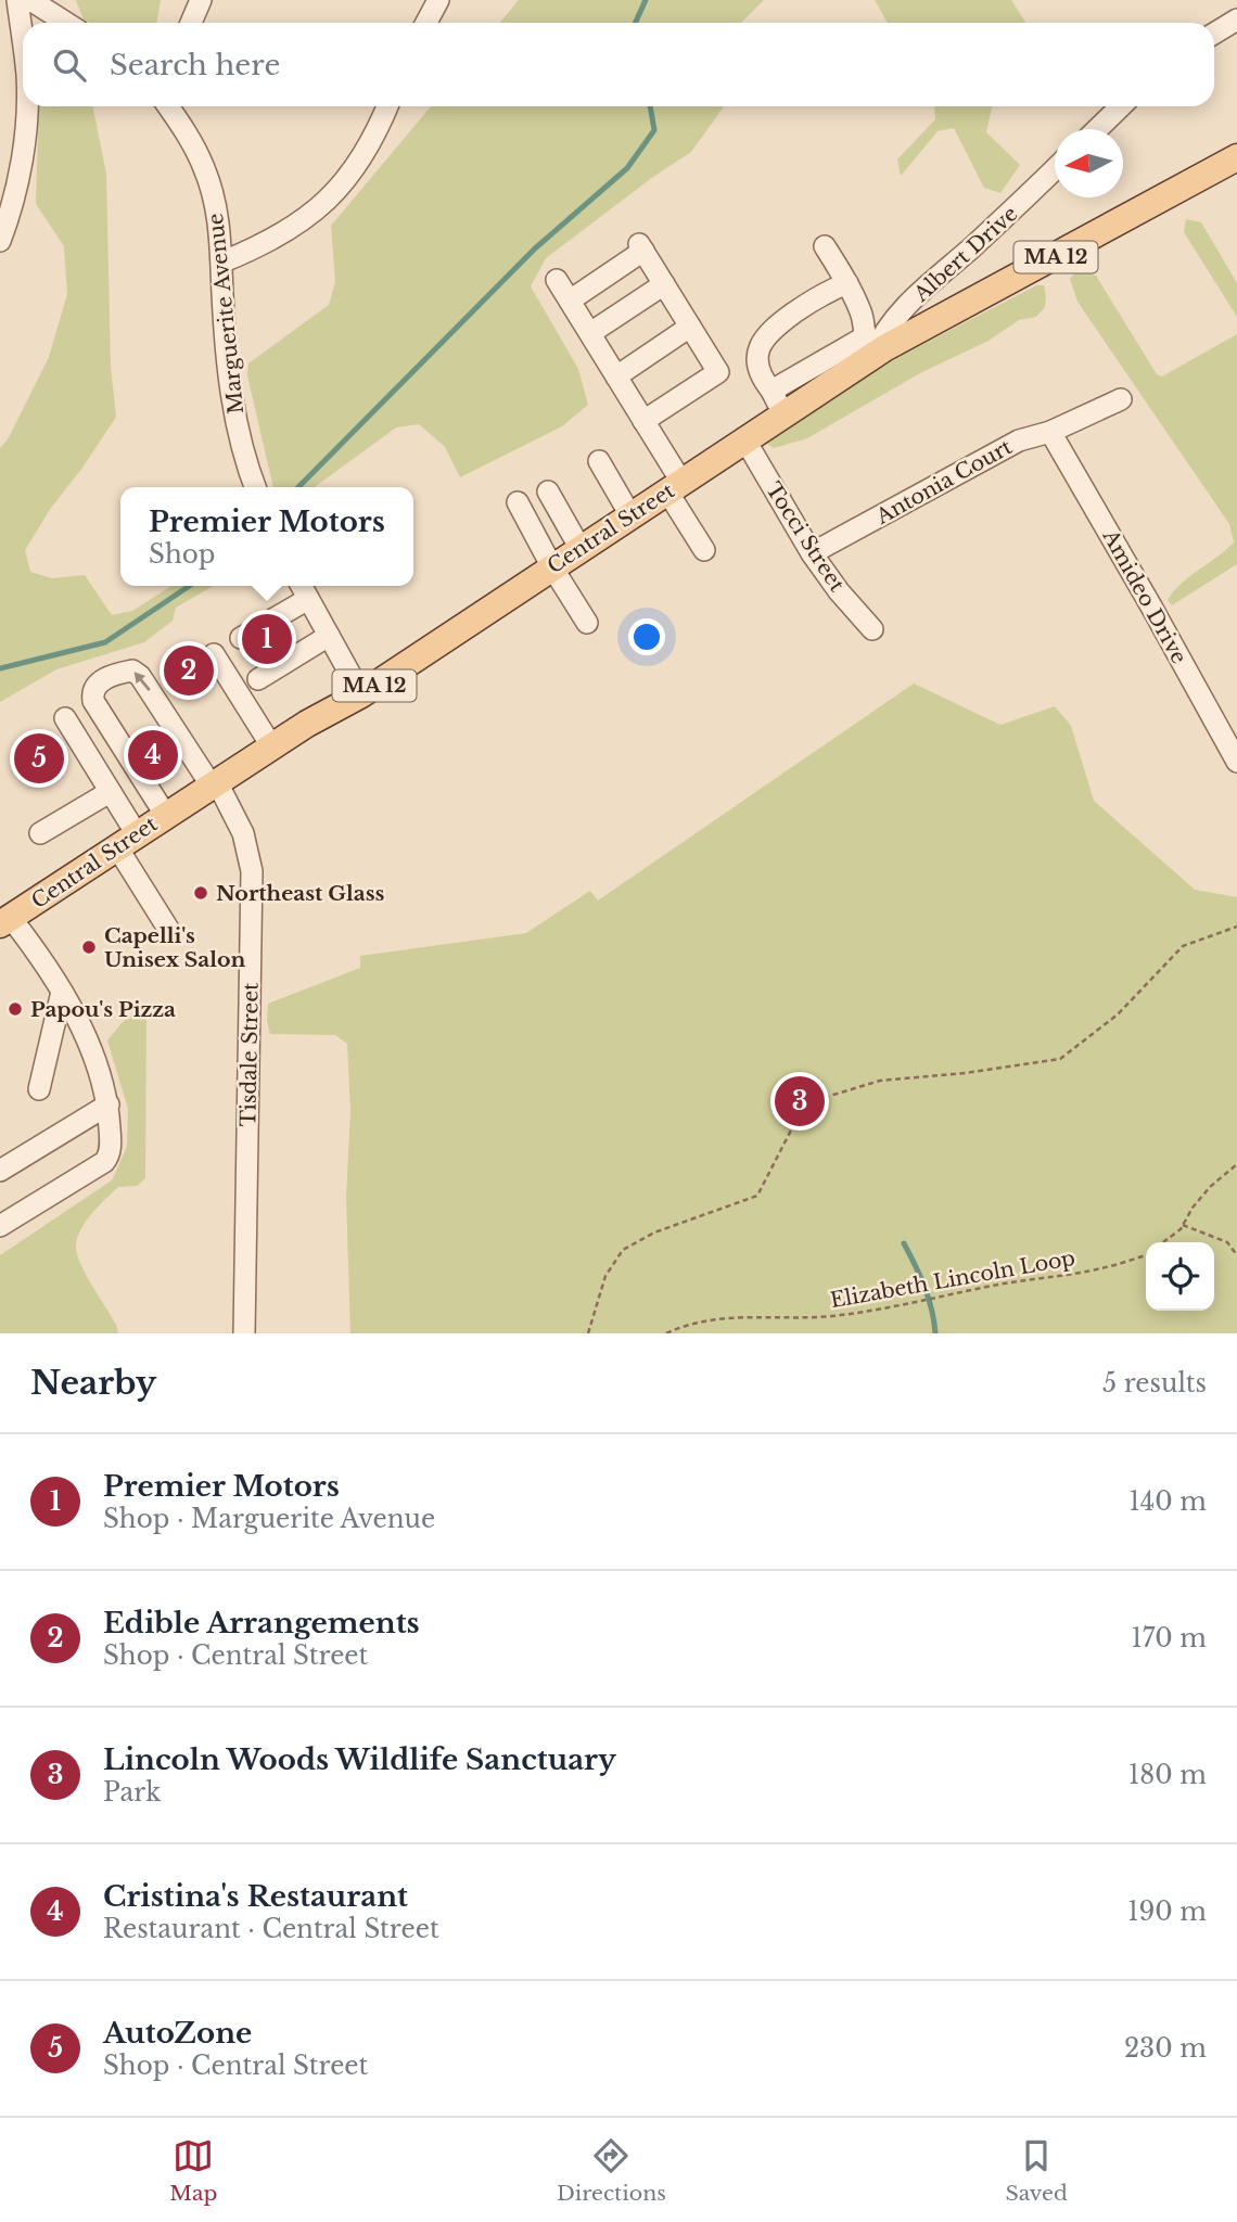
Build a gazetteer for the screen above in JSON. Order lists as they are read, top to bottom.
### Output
{
  "streets": {
    "main road": ["MA 12", "Central Street"],
    "street": [
      "Albert Drive",
      "Marguerite Avenue",
      "Antonia Court",
      "Tocci Street",
      "Amideo Drive",
      "Tisdale Street"
    ],
    "path": ["Elizabeth Lincoln Loop"]
  },
  "crossings": [
    ["Albert Drive", "Central Street"],
    ["Antonia Court", "Tocci Street"],
    ["Antonia Court", "Amideo Drive"],
    ["Central Street", "Tocci Street"],
    ["Central Street", "Tisdale Street"]
  ],
  "places": ["Northeast Glass", "Capelli's Unisex Salon", "Papou's Pizza"],
  "north": "left",
  "page": {
    "search": "Search here",
    "popup": ["Premier Motors", "Shop"],
    "pins": [
      "1",
      "2",
      "4",
      "5",
      "3"
    ],
    "heading": ["Nearby", "5 results"],
    "list": [
      {
        "mark": "1",
        "name": "Premier Motors",
        "note": "Shop · Marguerite Avenue",
        "value": "140 m"
      },
      {
        "mark": "2",
        "name": "Edible Arrangements",
        "note": "Shop · Central Street",
        "value": "170 m"
      },
      {
        "mark": "3",
        "name": "Lincoln Woods Wildlife Sanctuary",
        "note": "Park",
        "value": "180 m"
      },
      {
        "mark": "4",
        "name": "Cristina's Restaurant",
        "note": "Restaurant · Central Street",
        "value": "190 m"
      },
      {
        "mark": "5",
        "name": "AutoZone",
        "note": "Shop · Central Street",
        "value": "230 m"
      }
    ],
    "nav": ["Map", "Directions", "Saved"]
  }
}
